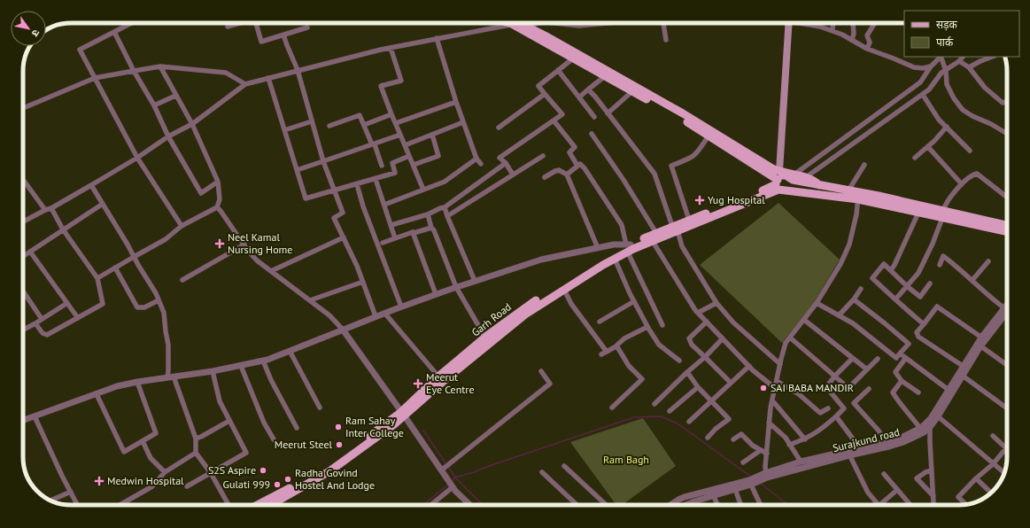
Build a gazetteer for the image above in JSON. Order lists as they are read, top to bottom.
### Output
{
  "streets": {
    "main road": ["Garh Road"],
    "street": ["Surajkund road"]
  },
  "parks": ["Ram Bagh"],
  "places": {
    "health": [
      "Yug Hospital",
      "Neel Kamal Nursing Home",
      "Meerut Eye Centre",
      "Medwin Hospital"
    ],
    "other": [
      "SAI BABA MANDIR",
      "Ram Sahay Inter College",
      "Meerut Steel",
      "S2S Aspire",
      "Radha Govind Hostel And Lodge",
      "Gulati 999"
    ]
  },
  "legend": ["सड़क", "पार्क"],
  "north": "bottom right"
}
